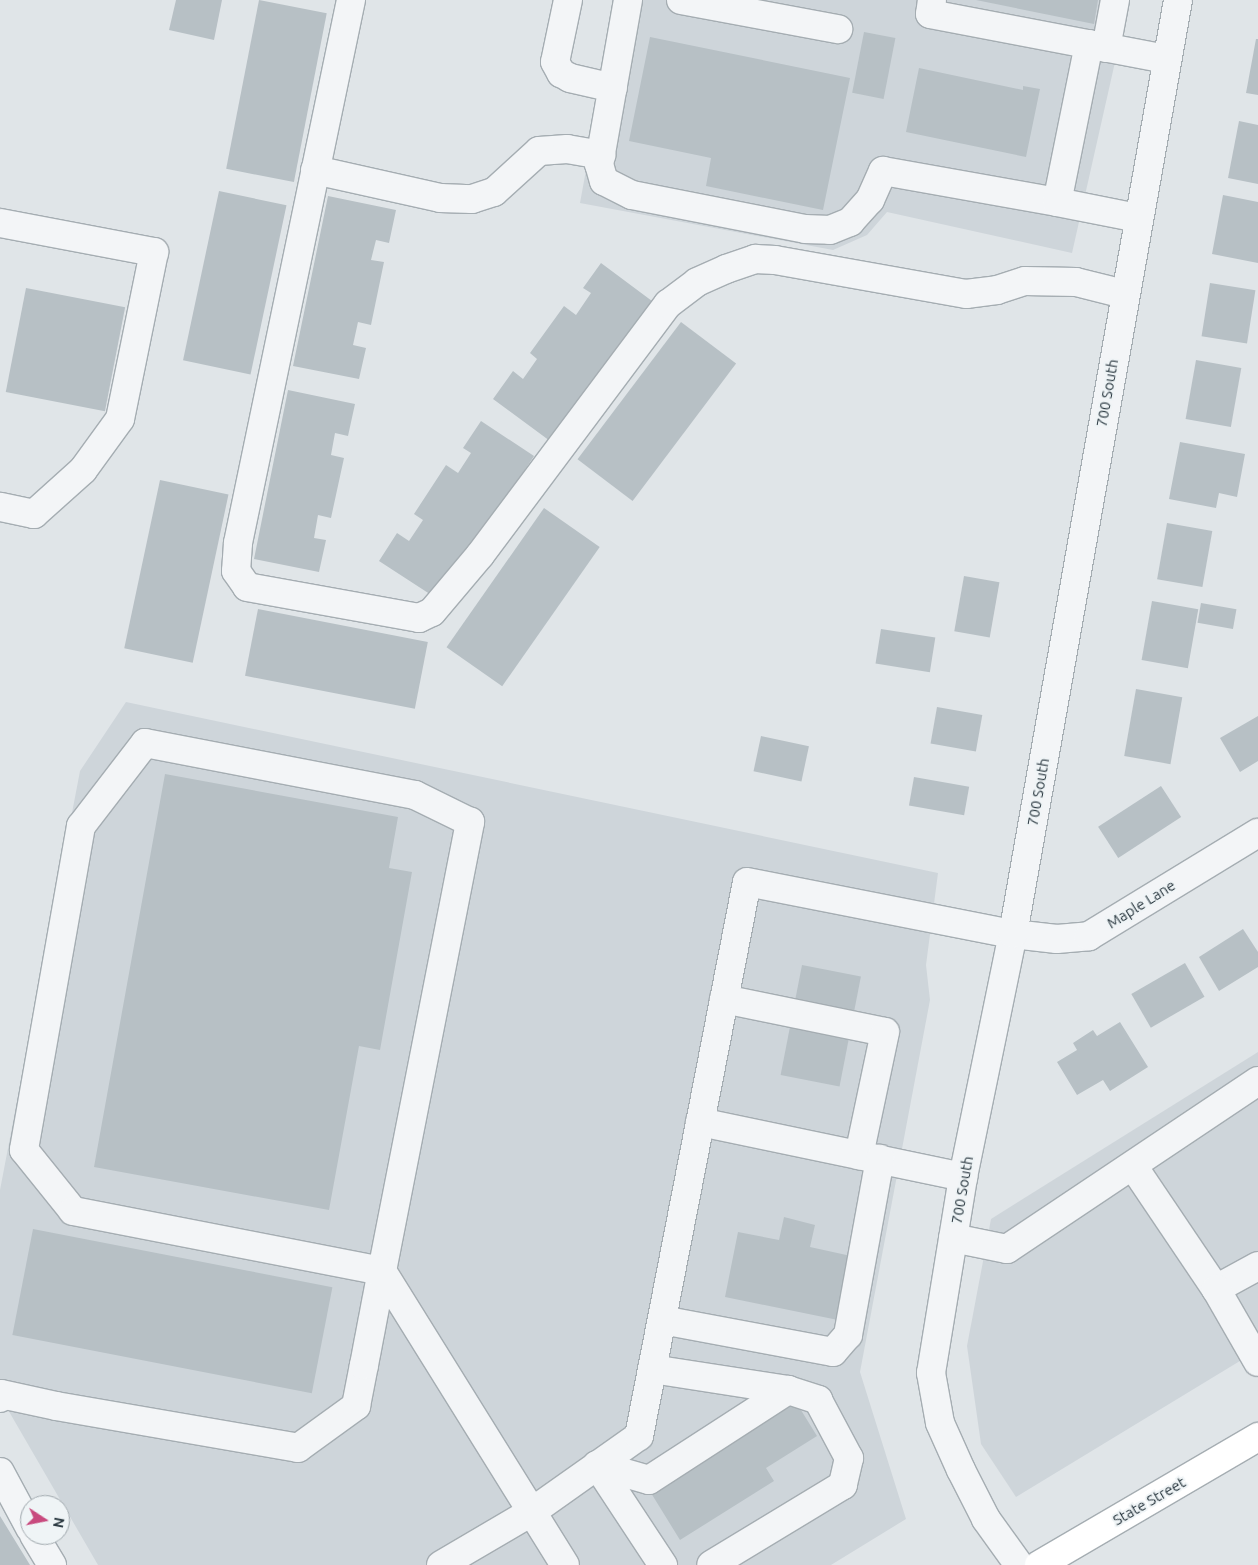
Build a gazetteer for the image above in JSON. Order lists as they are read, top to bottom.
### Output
{
  "streets": {
    "main road": ["State Street"],
    "street": ["700 South", "Maple Lane"]
  },
  "crossings": [
    ["700 South", "Maple Lane"]
  ],
  "north": "right"
}
